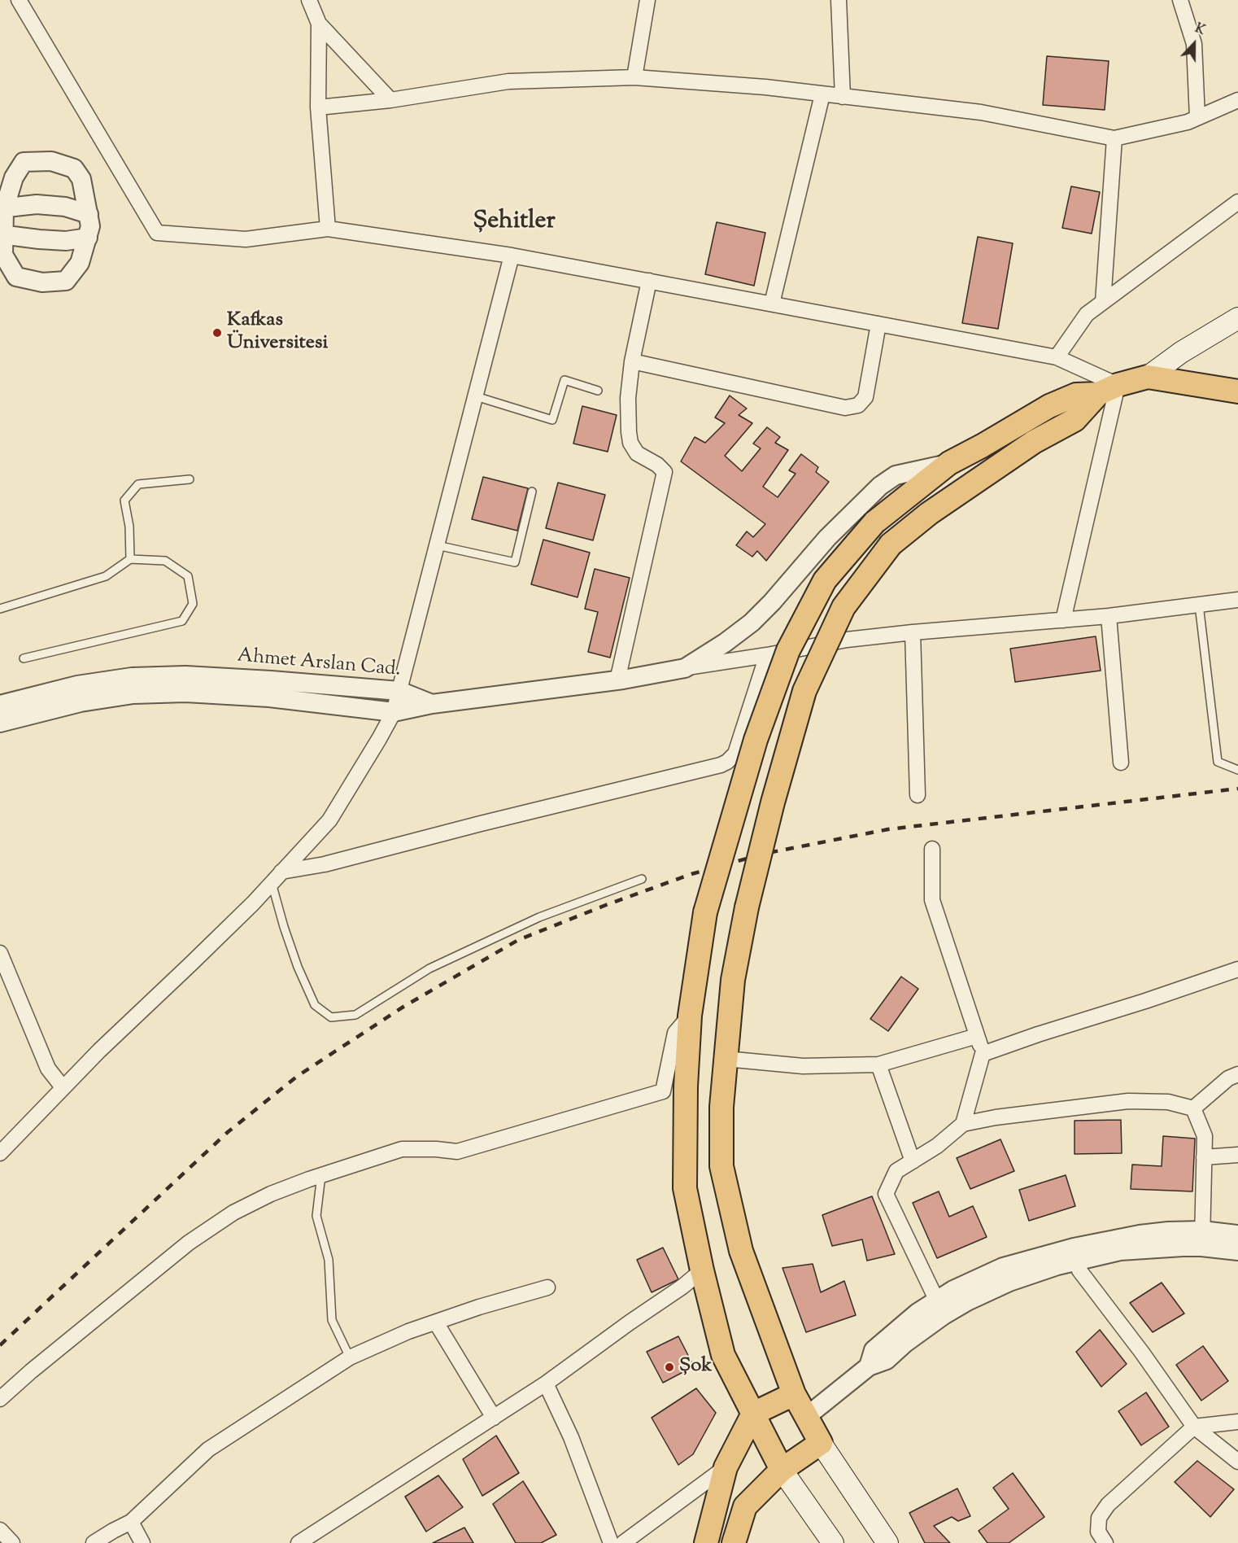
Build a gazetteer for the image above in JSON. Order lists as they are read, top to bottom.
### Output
{
  "streets": {
    "street": ["Ahmet Arslan Cad."]
  },
  "districts": ["Şehitler"],
  "places": ["Kafkas Üniversitesi", "Şok"],
  "north": "top"
}
